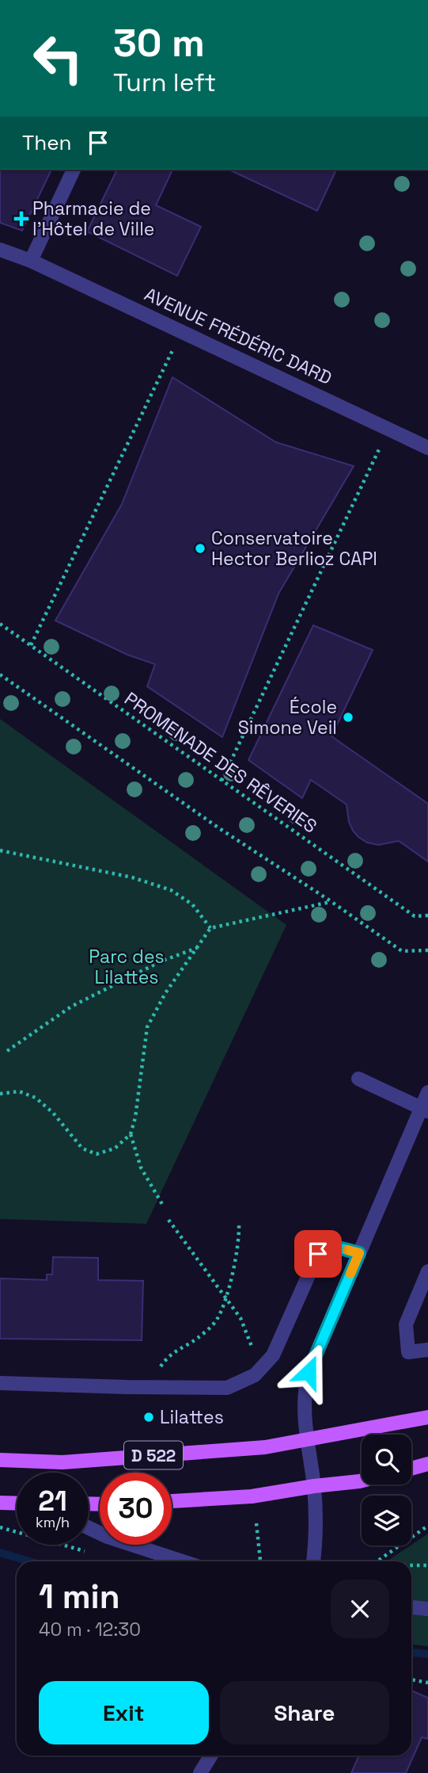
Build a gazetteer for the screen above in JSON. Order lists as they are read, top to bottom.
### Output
{
  "streets": {
    "main road": ["D 522"],
    "street": ["AVENUE FRÉDÉRIC DARD"],
    "path": ["PROMENADE DES RÊVERIES"]
  },
  "parks": ["Parc des Lilattes"],
  "places": {
    "health": ["Pharmacie de l'Hôtel de Ville"],
    "other": ["Conservatoire Hector Berlioz CAPI", "École Simone Veil", "Lilattes"]
  },
  "page": {
    "turn": ["30 m", "Turn left"],
    "then": "Then",
    "speed": "21 km/h",
    "limit": "30",
    "heading": ["1 min", "40 m · 12:30"],
    "buttons": ["Exit", "Share"]
  }
}
